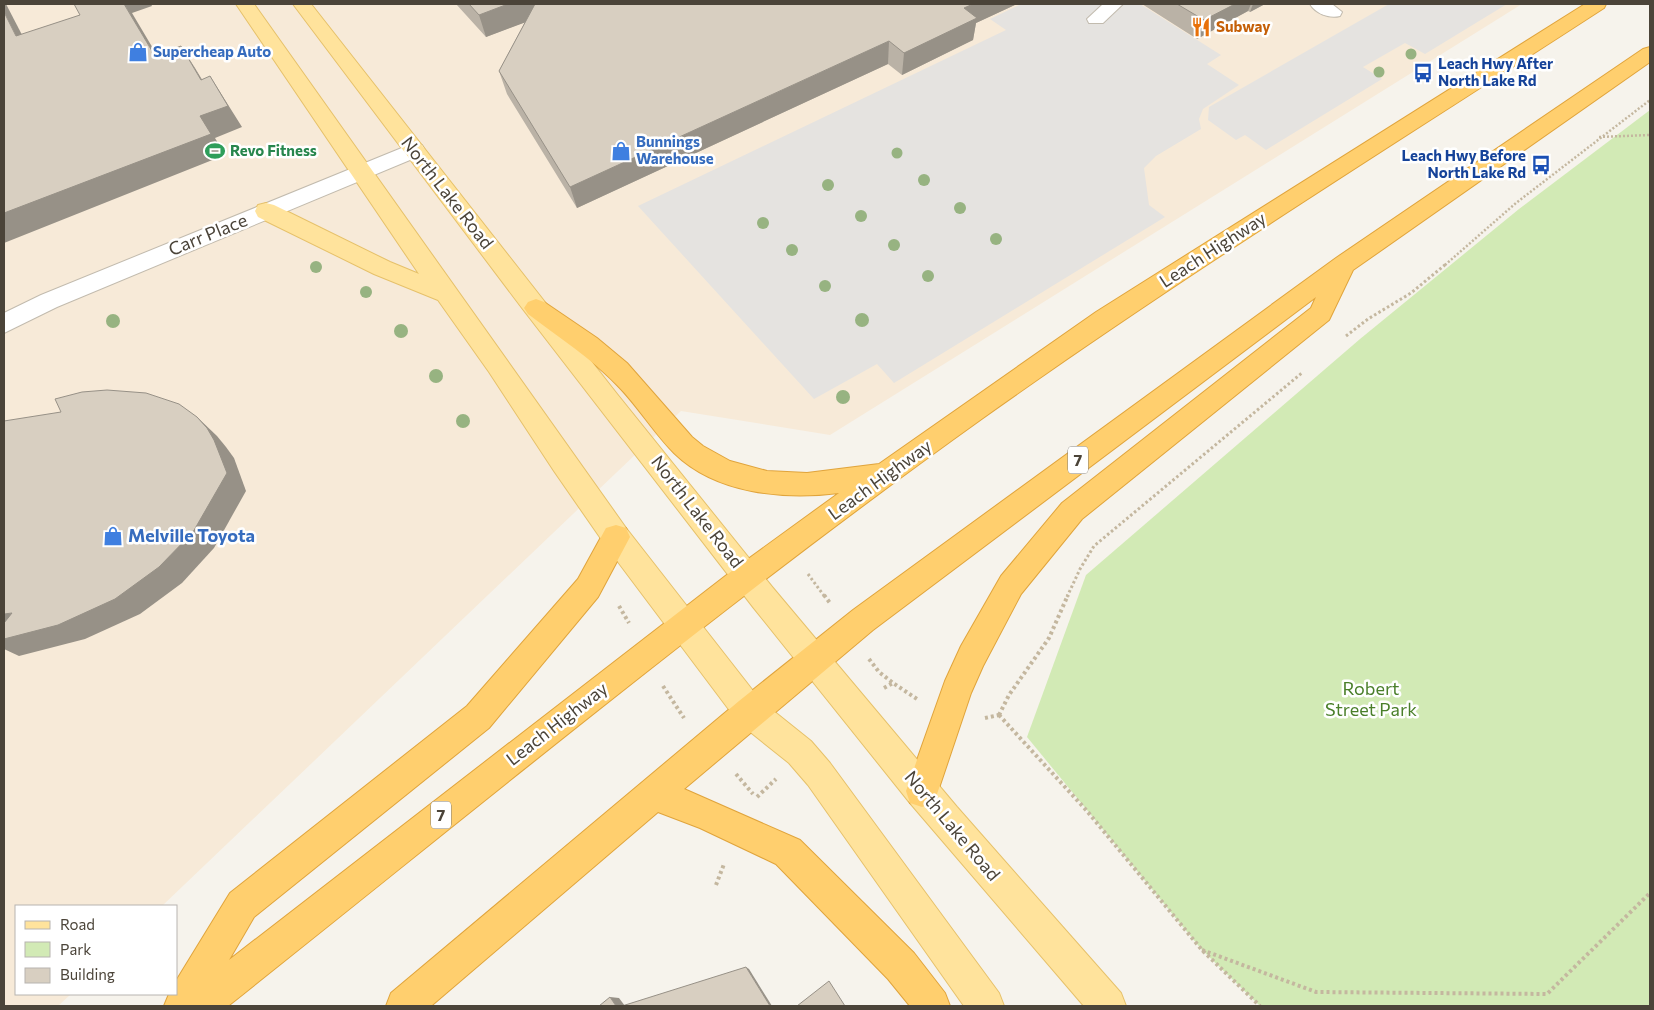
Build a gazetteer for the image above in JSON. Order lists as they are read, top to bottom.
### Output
{
  "streets": {
    "highway": ["Leach Highway", "7"],
    "main road": ["North Lake Road"],
    "street": ["Carr Place"]
  },
  "crossings": [
    ["North Lake Road", "Carr Place"],
    ["North Lake Road", "Leach Highway"],
    ["North Lake Road", "7"]
  ],
  "parks": ["Robert Street Park"],
  "places": {
    "restaurant": ["Subway"],
    "shop": ["Supercheap Auto", "Bunnings Warehouse", "Melville Toyota"],
    "bus stop": ["Leach Hwy After North Lake Rd", "Leach Hwy Before North Lake Rd"],
    "sports": ["Revo Fitness"]
  },
  "legend": ["Road", "Park", "Building"]
}
